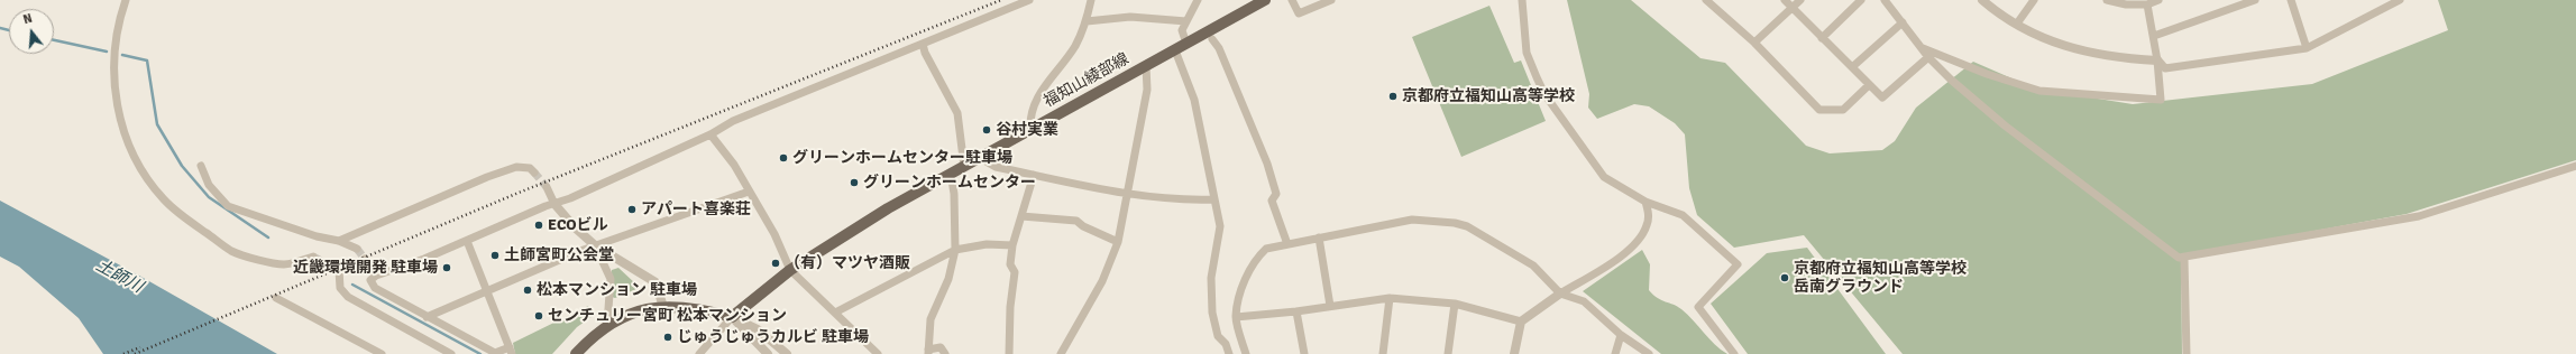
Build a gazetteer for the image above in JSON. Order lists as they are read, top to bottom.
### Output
{
  "streets": {
    "main road": ["福知山綾部線"]
  },
  "water": ["土師川"],
  "places": [
    "京都府立福知山高等学校",
    "谷村実業",
    "グリーンホームセンター駐車場",
    "グリーンホームセンター",
    "アパート喜楽荘",
    "ECOビル",
    "土師宮町公会堂",
    "（有）マツヤ酒販",
    "近畿環境開発 駐車場",
    "京都府立福知山高等学校 岳南グラウンド",
    "松本マンション 駐車場",
    "センチュリー宮町 松本マンション",
    "じゅうじゅうカルビ 駐車場"
  ],
  "north": "top"
}
